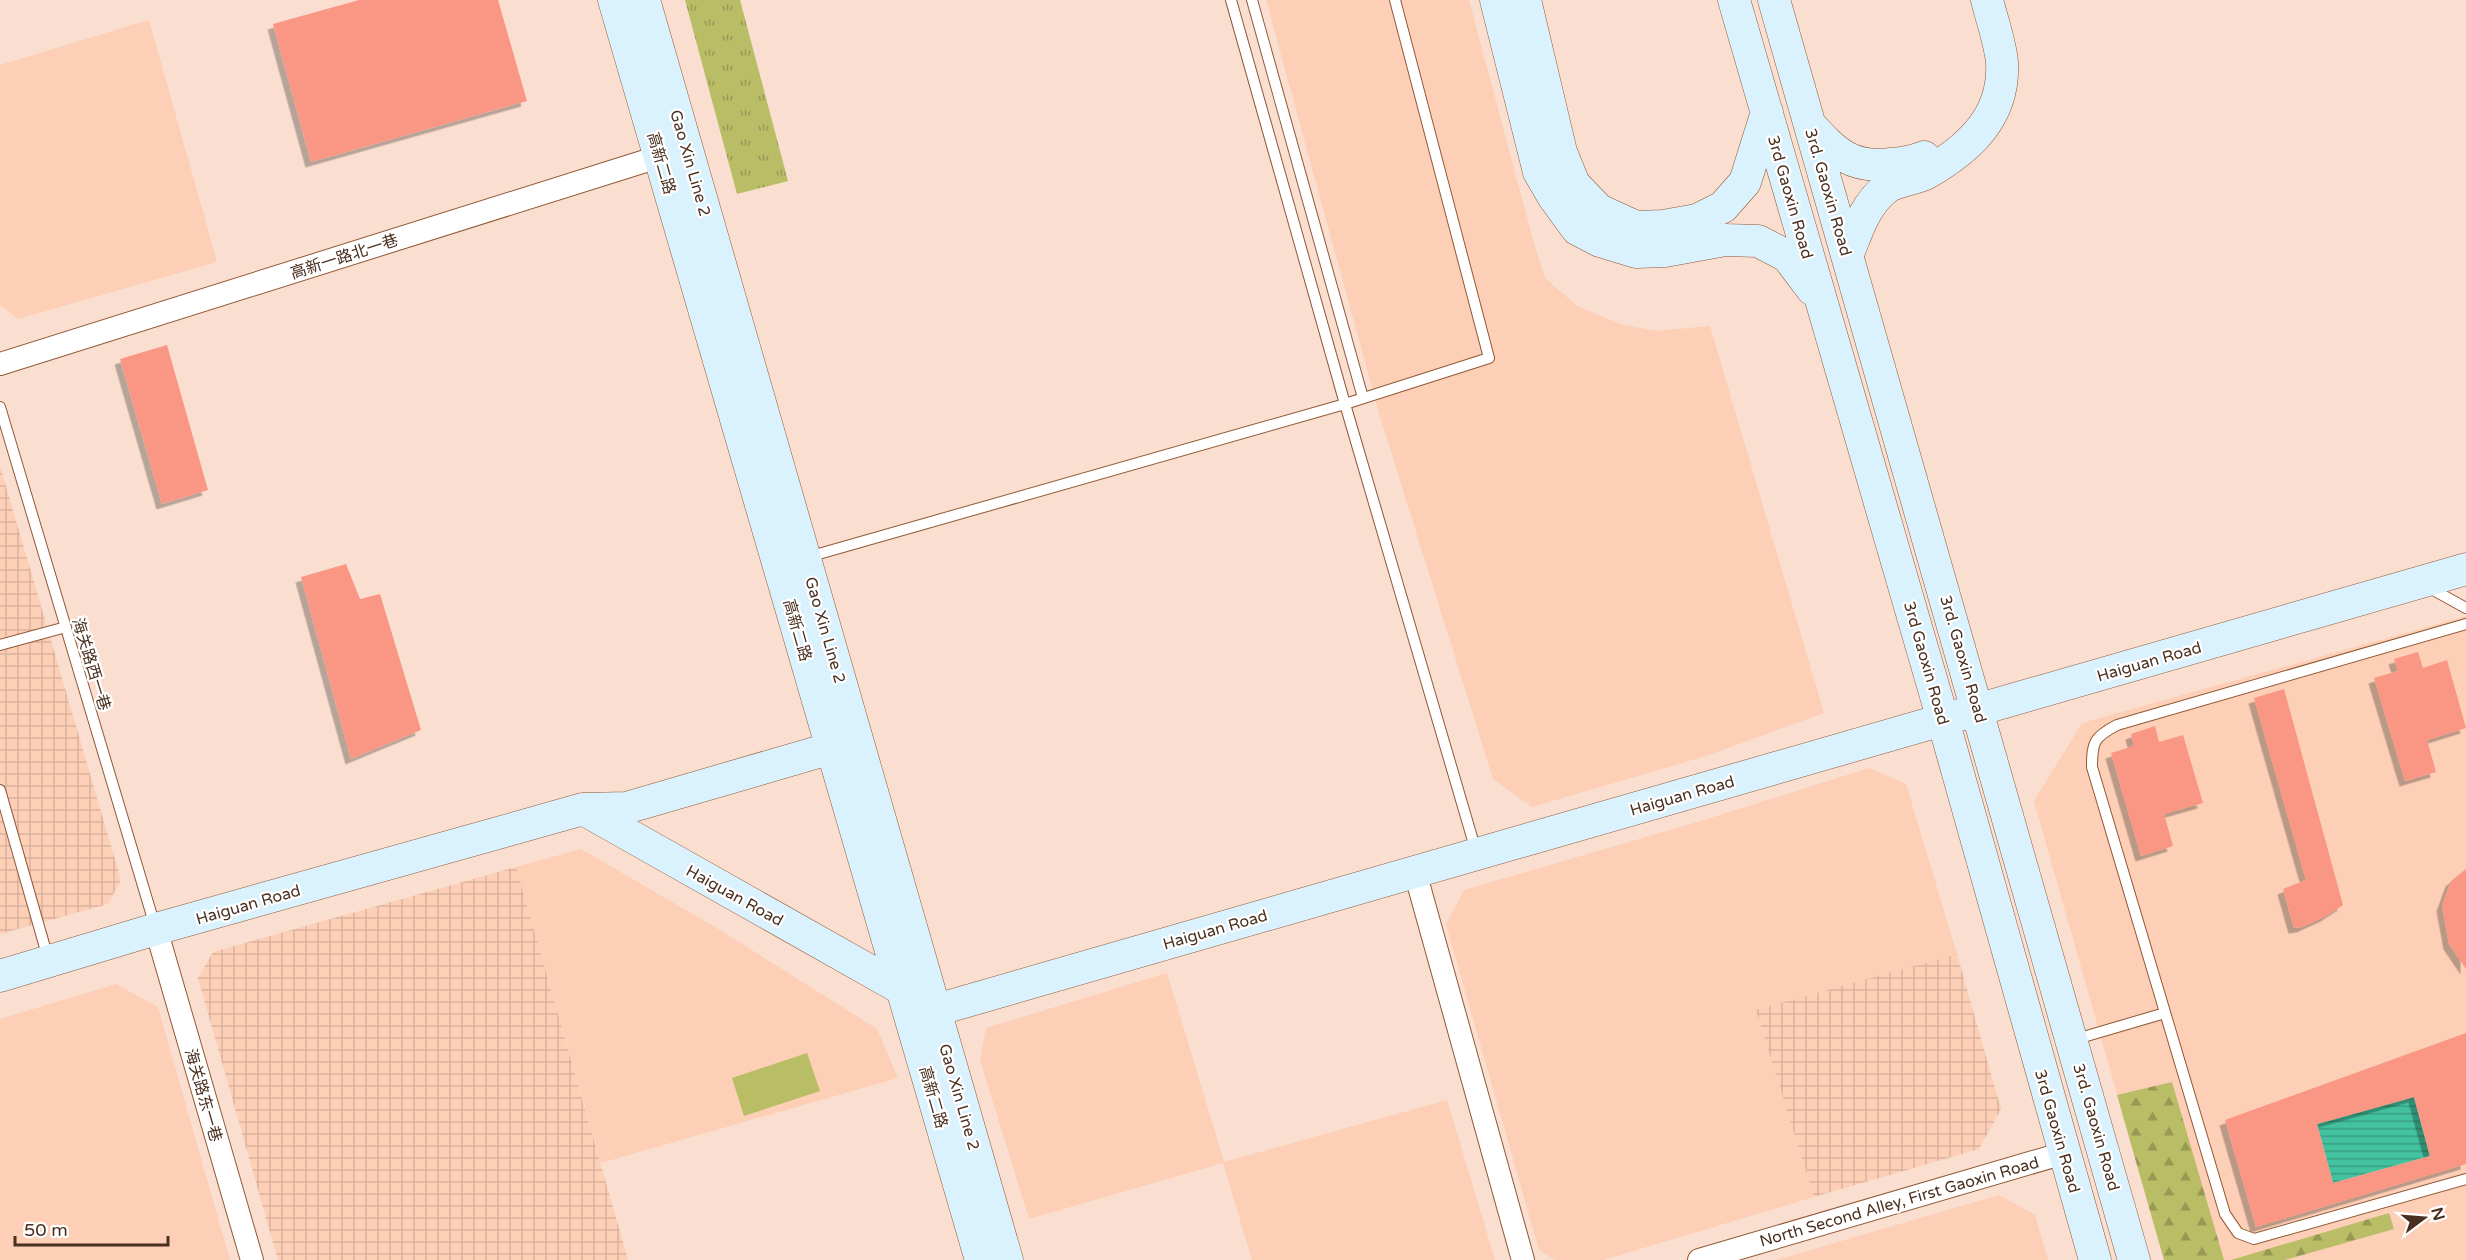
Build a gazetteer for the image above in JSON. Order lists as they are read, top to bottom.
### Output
{
  "streets": {
    "street": [
      "高新二路",
      "Gao Xin Line 2",
      "3rd. Gaoxin Road",
      "3rd Gaoxin Road",
      "高新一路北一巷",
      "Haiguan Road",
      "海关路东一巷",
      "North Second Alley, First Gaoxin Road"
    ],
    "lane": ["海关路西一巷"]
  },
  "crossings": [
    ["高新二路", "Gao Xin Line 2"],
    ["高新二路", "高新一路北一巷"],
    ["高新二路", "Haiguan Road"],
    ["Gao Xin Line 2", "高新一路北一巷"],
    ["Gao Xin Line 2", "Haiguan Road"],
    ["3rd. Gaoxin Road", "Haiguan Road"],
    ["3rd Gaoxin Road", "Haiguan Road"],
    ["3rd Gaoxin Road", "North Second Alley, First Gaoxin Road"],
    ["Haiguan Road", "海关路西一巷"],
    ["Haiguan Road", "海关路东一巷"],
    ["海关路西一巷", "海关路东一巷"]
  ],
  "scale_bar": "50 m",
  "north": "right"
}
